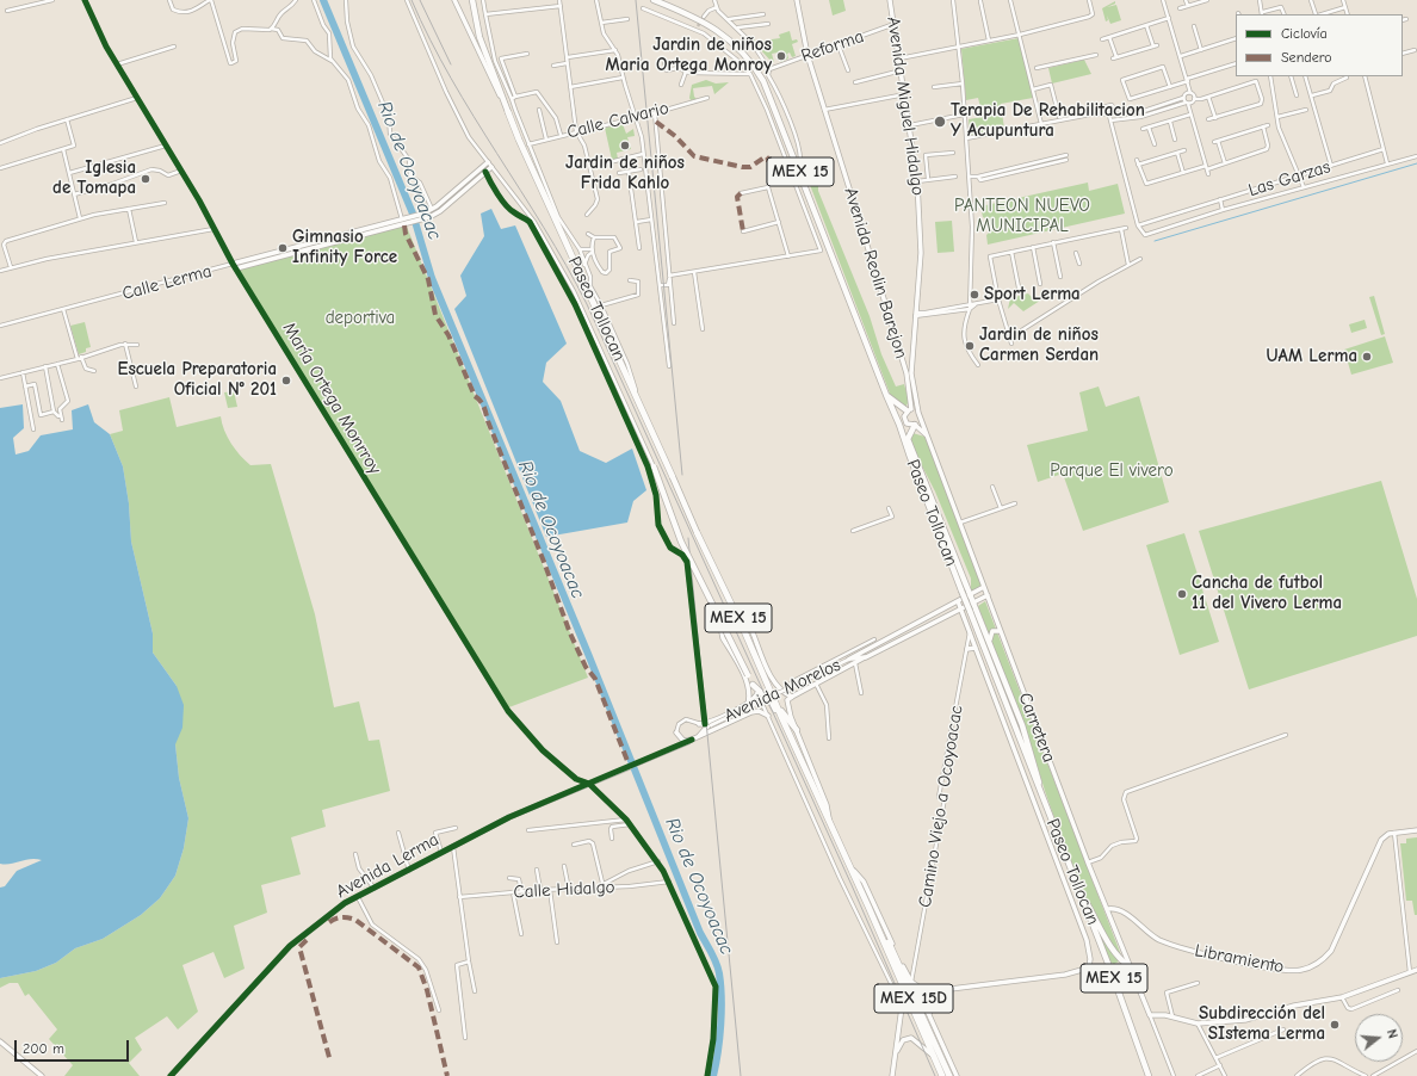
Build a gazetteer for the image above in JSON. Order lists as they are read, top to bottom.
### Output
{
  "streets": {
    "highway": ["MEX 15", "Paseo Tollocan", "MEX 15D"],
    "main road": [
      "Avenida Miguel Hidalgo",
      "Avenida Reolin Barejon",
      "Calle Lerma",
      "Avenida Morelos",
      "Carretera",
      "Avenida Lerma",
      "Libramiento"
    ],
    "street": [
      "Reforma",
      "Calle Calvario",
      "Las Garzas",
      "María Ortega Monrroy",
      "Camino Viejo a Ocoyoacac",
      "Calle Hidalgo"
    ]
  },
  "crossings": [
    ["Reforma", "Avenida Miguel Hidalgo"],
    ["Reforma", "Avenida Reolin Barejon"],
    ["Avenida Miguel Hidalgo", "Avenida Reolin Barejon"],
    ["Avenida Miguel Hidalgo", "Carretera"],
    ["MEX 15", "Paseo Tollocan"],
    ["MEX 15", "MEX 15D"],
    ["Calle Lerma", "María Ortega Monrroy"],
    ["Paseo Tollocan", "MEX 15D"],
    ["María Ortega Monrroy", "Avenida Lerma"],
    ["María Ortega Monrroy", "Calle Hidalgo"],
    ["Avenida Morelos", "Carretera"],
    ["Carretera", "Libramiento"]
  ],
  "water": ["Rio de Ocoyoacac"],
  "parks": ["PANTEON NUEVO MUNICIPAL", "deportiva", "Parque El vivero"],
  "places": [
    "Jardin de niños Maria Ortega Monroy",
    "Terapia De Rehabilitacion Y Acupuntura",
    "Jardin de niños Frida Kahlo",
    "Iglesia de Tomapa",
    "Gimnasio Infinity Force",
    "Sport Lerma",
    "Jardin de niños Carmen Serdan",
    "UAM Lerma",
    "Escuela Preparatoria Oficial N° 201",
    "Cancha de futbol 11 del Vivero Lerma",
    "Subdirección del SIstema Lerma"
  ],
  "legend": ["Ciclovía", "Sendero"],
  "scale_bar": "200 m",
  "north": "right"
}
